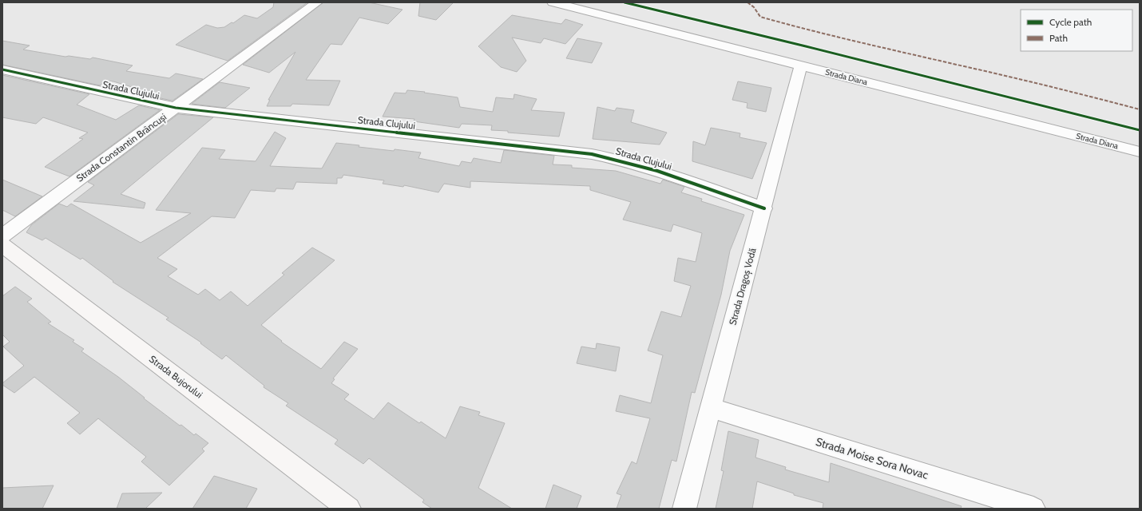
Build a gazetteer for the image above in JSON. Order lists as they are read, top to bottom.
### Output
{
  "streets": {
    "street": [
      "Strada Diana",
      "Strada Clujului",
      "Strada Constantin Brâncuși",
      "Strada Dragoș Vodă",
      "Strada Bujorului",
      "Strada Moise Sora Novac"
    ]
  },
  "crossings": [
    ["Strada Diana", "Strada Dragoș Vodă"],
    ["Strada Clujului", "Strada Constantin Brâncuși"],
    ["Strada Clujului", "Strada Dragoș Vodă"],
    ["Strada Dragoș Vodă", "Strada Moise Sora Novac"]
  ],
  "legend": ["Cycle path", "Path"]
}
